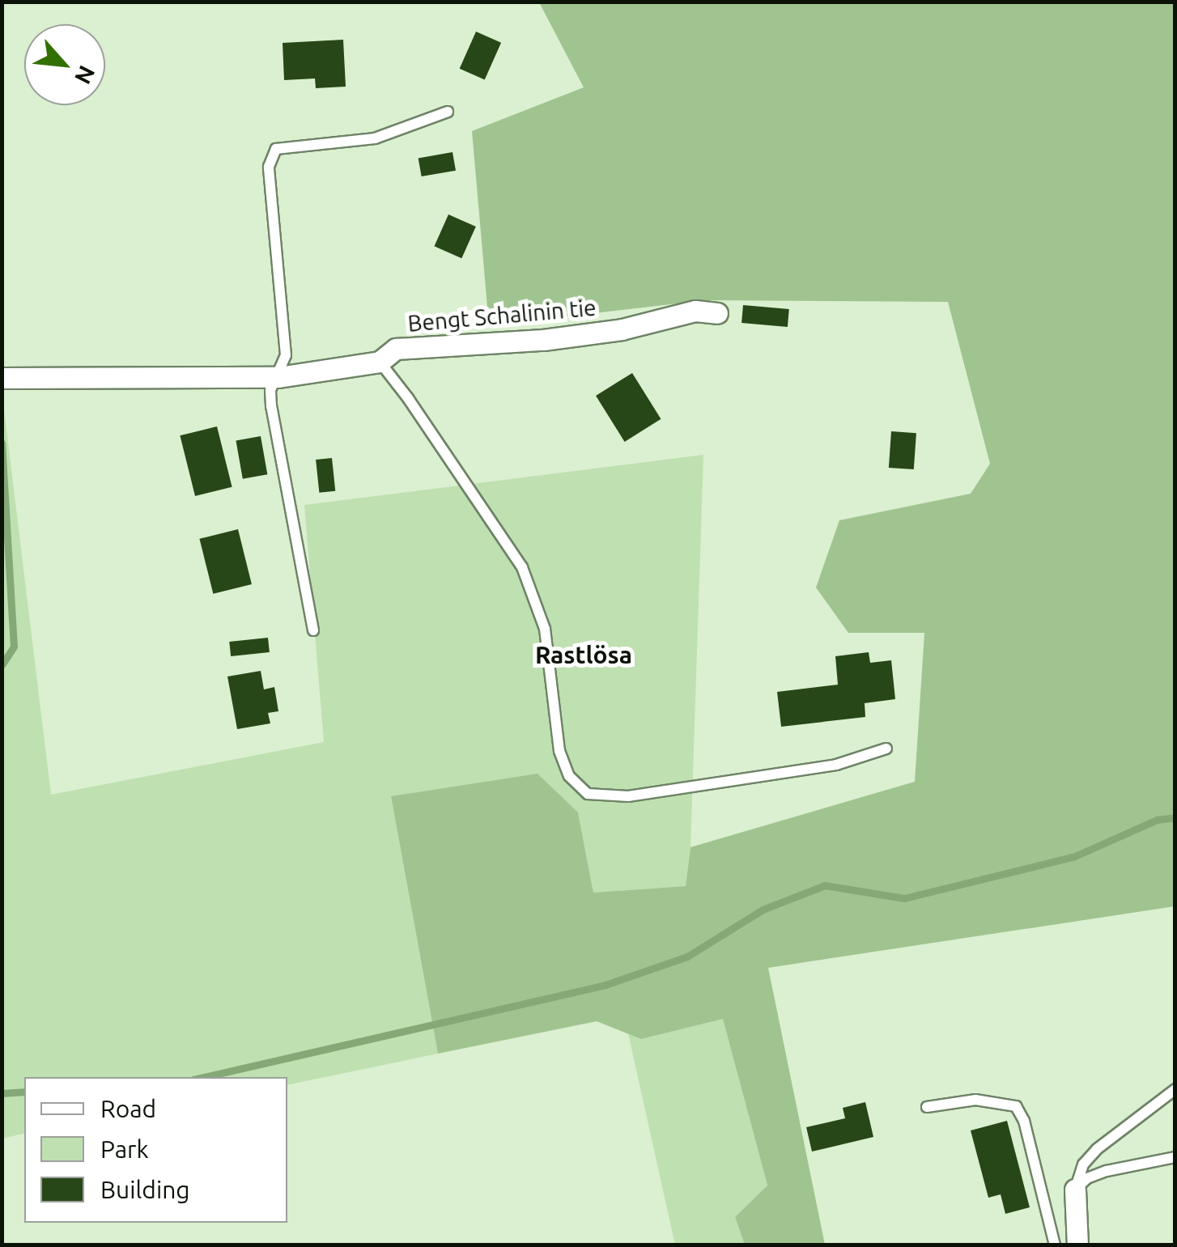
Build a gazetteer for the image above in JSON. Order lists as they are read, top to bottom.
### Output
{
  "streets": {
    "street": ["Bengt Schalinin tie"]
  },
  "districts": ["Rastlösa"],
  "legend": ["Road", "Park", "Building"],
  "north": "bottom right"
}
